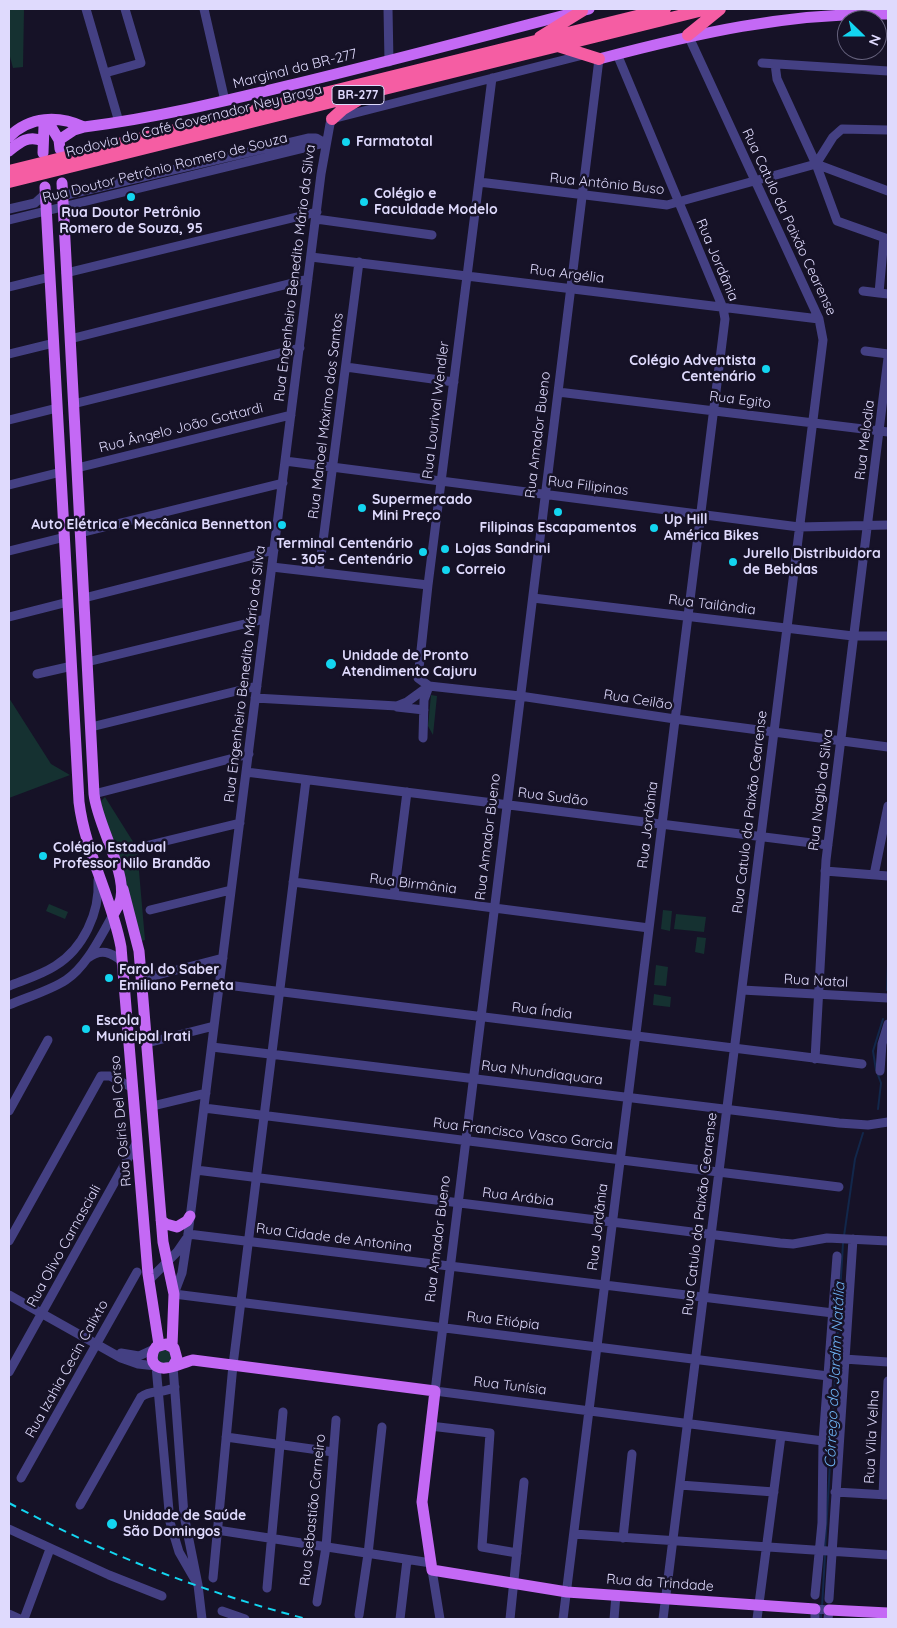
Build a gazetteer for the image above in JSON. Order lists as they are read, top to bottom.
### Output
{
  "streets": {
    "highway": ["BR-277", "Rodovia do Café Governador Ney Braga"],
    "main road": [
      "Marginal da BR-277",
      "Rua Amador Bueno",
      "Rua Osíris Del Corso",
      "Rua Tunísia",
      "Rua da Trindade"
    ],
    "street": [
      "Rua Doutor Petrônio Romero de Souza",
      "Rua Antônio Buso",
      "Rua Catulo da Paixão Cearense",
      "Rua Jordânia",
      "Rua Engenheiro Benedito Mário da Silva",
      "Rua Argélia",
      "Rua Egito",
      "Rua Lourival Wendler",
      "Rua Manoel Máximo dos Santos",
      "Rua Ângelo João Gottardi",
      "Rua Melodia",
      "Rua Filipinas",
      "Rua Tailândia",
      "Rua Ceilão",
      "Rua Nagib da Silva",
      "Rua Sudão",
      "Rua Birmânia",
      "Rua Natal",
      "Rua Índia",
      "Rua Nhundiaquara",
      "Rua Francisco Vasco Garcia",
      "Rua Arábia",
      "Rua Cidade de Antonina",
      "Rua Olivo Carnasciali",
      "Rua Etiópia",
      "Rua Izahia Cecin Calixto",
      "Rua Vila Velha",
      "Rua Sebastião Carneiro"
    ]
  },
  "crossings": [
    ["Marginal da BR-277", "BR-277"],
    ["Rua Doutor Petrônio Romero de Souza", "Rua Engenheiro Benedito Mário da Silva"],
    ["Rua Doutor Petrônio Romero de Souza", "Rua Osíris Del Corso"],
    ["Rua Antônio Buso", "Rua Catulo da Paixão Cearense"],
    ["Rua Antônio Buso", "Rua Jordânia"],
    ["Rua Antônio Buso", "Rua Lourival Wendler"],
    ["Rua Antônio Buso", "Rua Amador Bueno"],
    ["Rua Catulo da Paixão Cearense", "Rua Argélia"],
    ["Rua Catulo da Paixão Cearense", "Rua Egito"],
    ["Rua Catulo da Paixão Cearense", "Rua Filipinas"],
    ["Rua Catulo da Paixão Cearense", "Rua Tailândia"],
    ["Rua Catulo da Paixão Cearense", "Rua Ceilão"],
    ["Rua Catulo da Paixão Cearense", "Rua Sudão"],
    ["Rua Catulo da Paixão Cearense", "Rua Natal"],
    ["Rua Catulo da Paixão Cearense", "Rua Índia"],
    ["Rua Catulo da Paixão Cearense", "Rua Nhundiaquara"],
    ["Rua Catulo da Paixão Cearense", "Rua Francisco Vasco Garcia"],
    ["Rua Catulo da Paixão Cearense", "Rua Arábia"],
    ["Rua Catulo da Paixão Cearense", "Rua Cidade de Antonina"],
    ["Rua Catulo da Paixão Cearense", "Rua Etiópia"],
    ["Rua Catulo da Paixão Cearense", "Rua Tunísia"],
    ["Rua Catulo da Paixão Cearense", "Rua da Trindade"],
    ["Rua Jordânia", "Rua Argélia"],
    ["Rua Jordânia", "Rua Egito"],
    ["Rua Jordânia", "Rua Filipinas"],
    ["Rua Jordânia", "Rua Tailândia"],
    ["Rua Jordânia", "Rua Ceilão"],
    ["Rua Jordânia", "Rua Sudão"],
    ["Rua Jordânia", "Rua Birmânia"],
    ["Rua Jordânia", "Rua Índia"],
    ["Rua Jordânia", "Rua Nhundiaquara"],
    ["Rua Jordânia", "Rua Francisco Vasco Garcia"],
    ["Rua Jordânia", "Rua Arábia"],
    ["Rua Jordânia", "Rua Cidade de Antonina"],
    ["Rua Jordânia", "Rua Etiópia"],
    ["Rua Jordânia", "Rua Tunísia"],
    ["Rua Jordânia", "Rua da Trindade"],
    ["Rua Engenheiro Benedito Mário da Silva", "Rua Argélia"],
    ["Rua Engenheiro Benedito Mário da Silva", "Rua Ângelo João Gottardi"],
    ["Rua Engenheiro Benedito Mário da Silva", "Rua Filipinas"],
    ["Rua Engenheiro Benedito Mário da Silva", "Rua Sudão"],
    ["Rua Engenheiro Benedito Mário da Silva", "Rua Índia"],
    ["Rua Engenheiro Benedito Mário da Silva", "Rua Nhundiaquara"],
    ["Rua Engenheiro Benedito Mário da Silva", "Rua Osíris Del Corso"],
    ["Rua Engenheiro Benedito Mário da Silva", "Rua Francisco Vasco Garcia"],
    ["Rua Engenheiro Benedito Mário da Silva", "Rua Arábia"],
    ["Rua Engenheiro Benedito Mário da Silva", "Rua Cidade de Antonina"],
    ["Rua Engenheiro Benedito Mário da Silva", "Rua Etiópia"],
    ["Rua Argélia", "Rua Lourival Wendler"],
    ["Rua Argélia", "Rua Manoel Máximo dos Santos"],
    ["Rua Argélia", "Rua Amador Bueno"],
    ["Rua Egito", "Rua Amador Bueno"],
    ["Rua Egito", "Rua Melodia"],
    ["Rua Lourival Wendler", "Rua Filipinas"],
    ["Rua Lourival Wendler", "Rua Ceilão"],
    ["Rua Manoel Máximo dos Santos", "Rua Filipinas"],
    ["Rua Amador Bueno", "Rua Filipinas"],
    ["Rua Amador Bueno", "Rua Tailândia"],
    ["Rua Amador Bueno", "Rua Ceilão"],
    ["Rua Amador Bueno", "Rua Sudão"],
    ["Rua Amador Bueno", "Rua Birmânia"],
    ["Rua Amador Bueno", "Rua Índia"],
    ["Rua Amador Bueno", "Rua Nhundiaquara"],
    ["Rua Amador Bueno", "Rua Francisco Vasco Garcia"],
    ["Rua Amador Bueno", "Rua Arábia"],
    ["Rua Amador Bueno", "Rua Cidade de Antonina"],
    ["Rua Amador Bueno", "Rua Etiópia"],
    ["Rua Amador Bueno", "Rua Tunísia"],
    ["Rua Amador Bueno", "Rua da Trindade"],
    ["Rua Melodia", "Rua Filipinas"],
    ["Rua Melodia", "Rua Nagib da Silva"],
    ["Rua Filipinas", "Rua Nagib da Silva"],
    ["Rua Tailândia", "Rua Nagib da Silva"],
    ["Rua Ceilão", "Rua Nagib da Silva"],
    ["Rua Nagib da Silva", "Rua Sudão"],
    ["Rua Nagib da Silva", "Rua Natal"],
    ["Rua Nagib da Silva", "Rua Índia"],
    ["Rua Osíris Del Corso", "Rua Olivo Carnasciali"],
    ["Rua Osíris Del Corso", "Rua Tunísia"],
    ["Rua Sebastião Carneiro", "Rua da Trindade"]
  ],
  "water": ["Córrego do Jardim Natália"],
  "places": [
    "Farmatotal",
    "Rua Doutor Petrônio Romero de Souza, 95",
    "Colégio e Faculdade Modelo",
    "Colégio Adventista Centenário",
    "Supermercado Mini Preço",
    "Filipinas Escapamentos",
    "Auto Elétrica e Mecânica Bennetton",
    "Up Hill América Bikes",
    "Lojas Sandrini",
    "Terminal Centenário - 305 - Centenário",
    "Jurello Distribuidora de Bebidas",
    "Correio",
    "Unidade de Pronto Atendimento Cajuru",
    "Colégio Estadual Professor Nilo Brandão",
    "Farol do Saber Emiliano Perneta",
    "Escola Municipal Irati",
    "Unidade de Saúde São Domingos"
  ],
  "north": "right"
}
